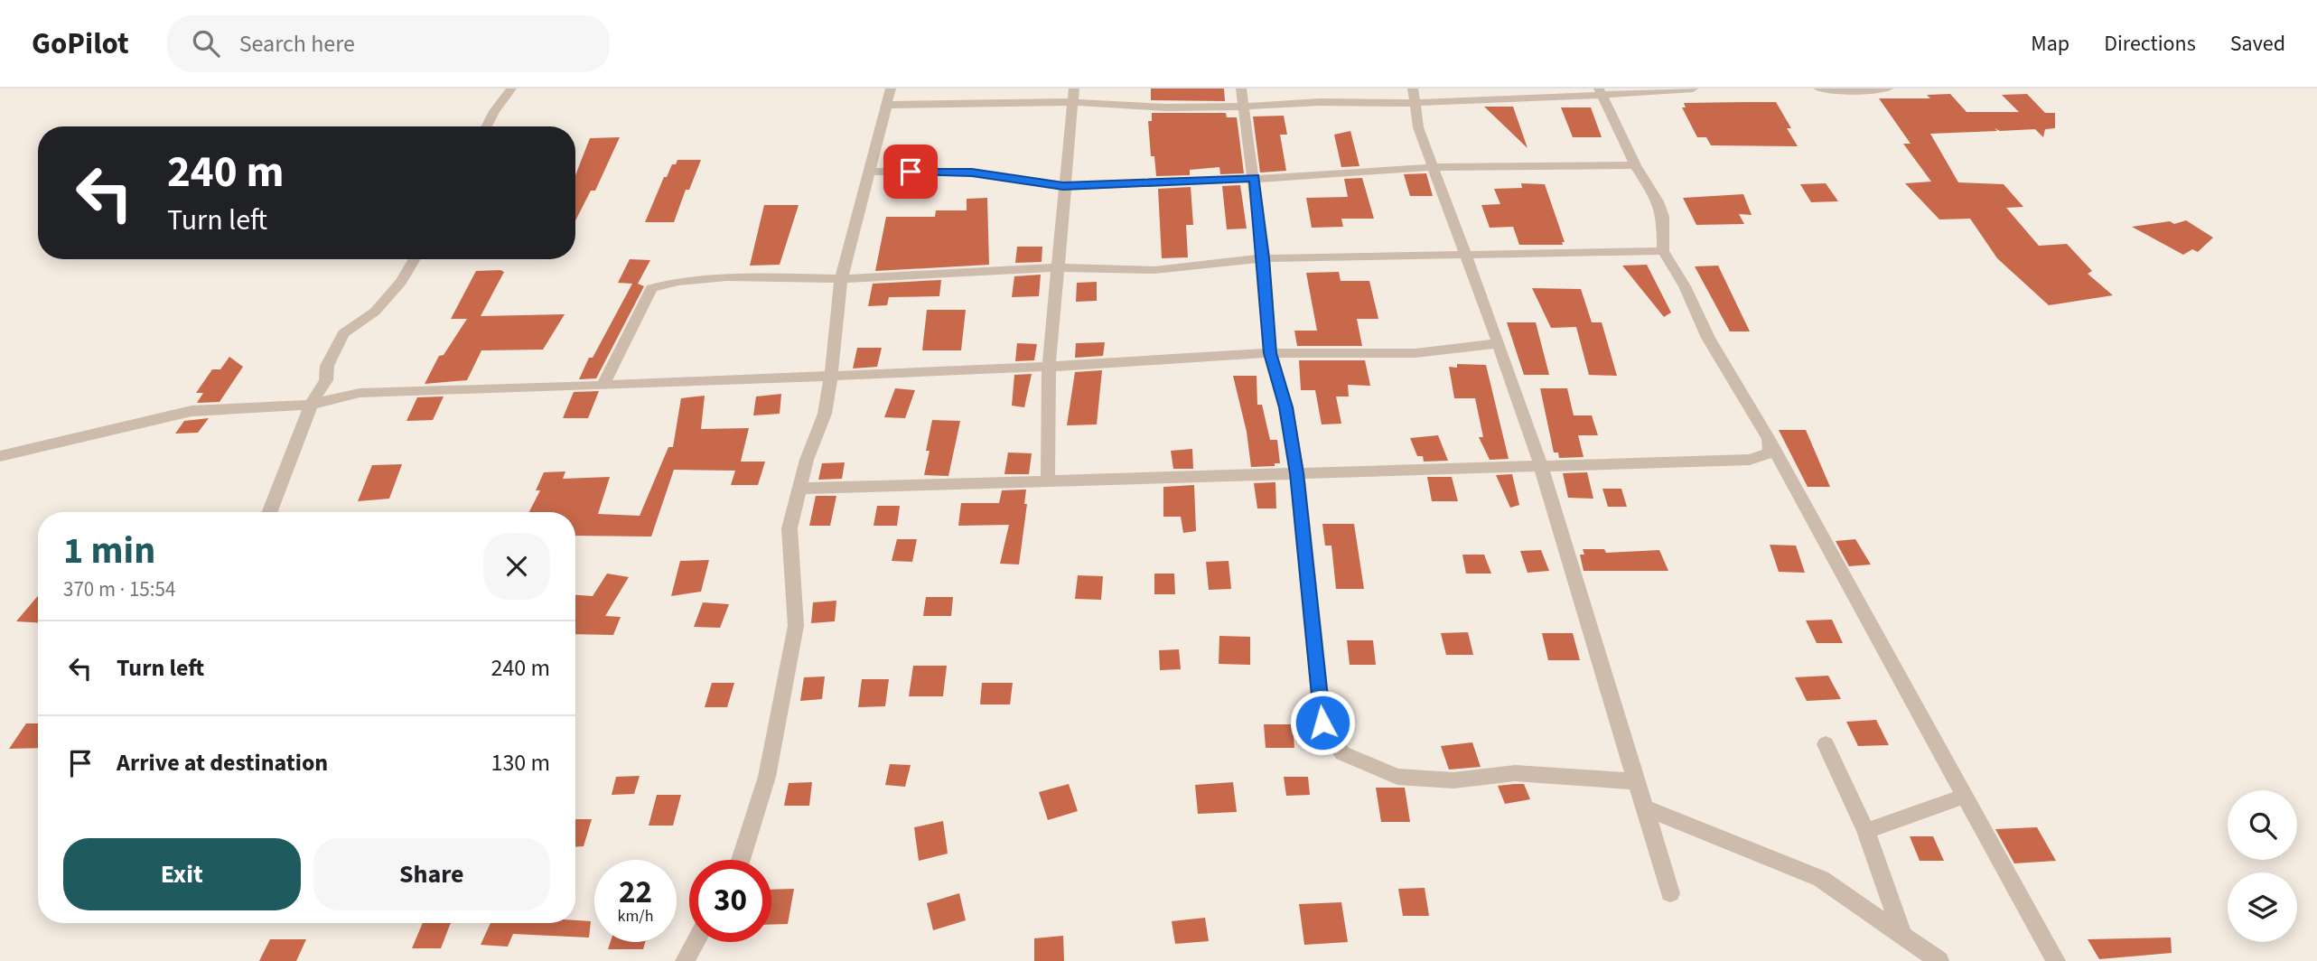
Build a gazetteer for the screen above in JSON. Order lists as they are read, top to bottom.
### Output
{
  "page": {
    "header": "GoPilot",
    "search": "Search here",
    "nav": ["Map", "Directions", "Saved"],
    "turn": ["240 m", "Turn left"],
    "heading": ["1 min", "370 m · 15:54"],
    "list": [
      {
        "name": "Turn left",
        "value": "240 m"
      },
      {
        "name": "Arrive at destination",
        "value": "130 m"
      }
    ],
    "buttons": ["Exit", "Share"],
    "speed": "22 km/h",
    "limit": "30"
  }
}
